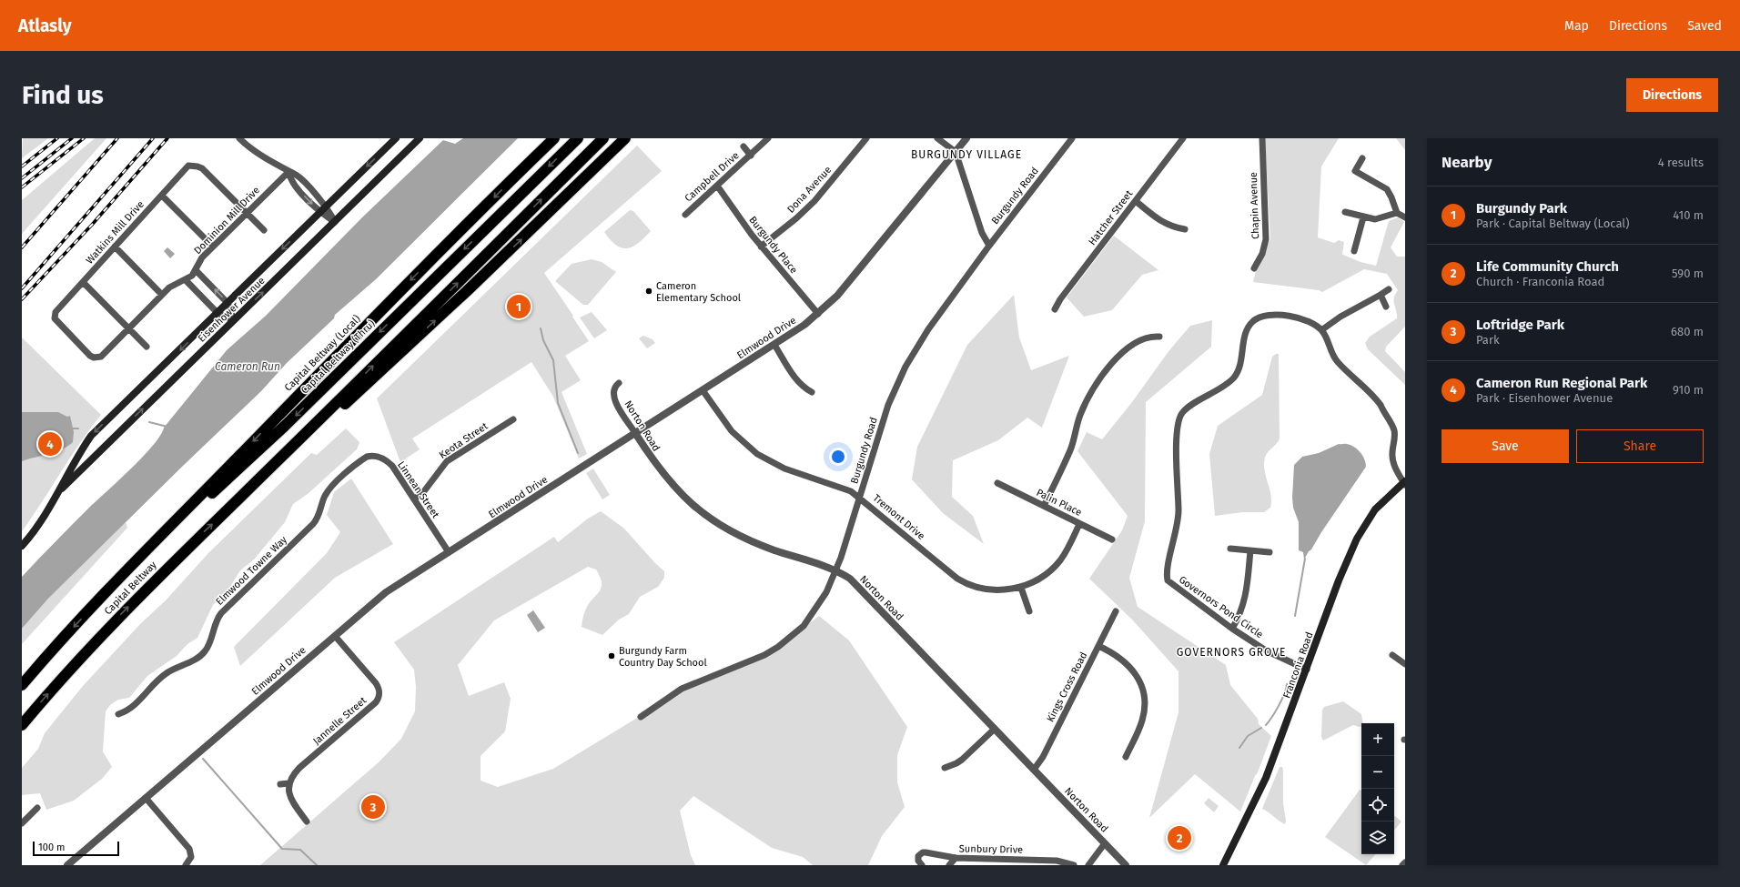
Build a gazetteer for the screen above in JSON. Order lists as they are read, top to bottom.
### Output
{
  "streets": {
    "highway": ["Capital Beltway (Local)", "Capital Beltway (Thru)", "Capital Beltway"],
    "main road": ["Eisenhower Avenue", "Franconia Road"],
    "street": [
      "Campbell Drive",
      "Dona Avenue",
      "Burgundy Road",
      "Chapin Avenue",
      "Hatcher Street",
      "Dominion Mill Drive",
      "Watkins Mill Drive",
      "Burgundy Place",
      "Elmwood Drive",
      "Norton Road",
      "Keota Street",
      "Linnean Street",
      "Palin Place",
      "Tremont Drive",
      "Elmwood Towne Way",
      "Governors Pond Circle",
      "Kings Cross Road",
      "Jannelle Street",
      "Sunbury Drive"
    ]
  },
  "crossings": [
    ["Campbell Drive", "Burgundy Place"],
    ["Dona Avenue", "Burgundy Place"],
    ["Burgundy Road", "Norton Road"],
    ["Burgundy Road", "Tremont Drive"],
    ["Dominion Mill Drive", "Watkins Mill Drive"],
    ["Burgundy Place", "Elmwood Drive"],
    ["Elmwood Drive", "Norton Road"],
    ["Elmwood Drive", "Linnean Street"],
    ["Elmwood Drive", "Tremont Drive"],
    ["Elmwood Drive", "Jannelle Street"],
    ["Capital Beltway (Local)", "Capital Beltway (Thru)"],
    ["Capital Beltway (Local)", "Capital Beltway"],
    ["Capital Beltway (Thru)", "Capital Beltway"],
    ["Norton Road", "Kings Cross Road"],
    ["Keota Street", "Linnean Street"],
    ["Linnean Street", "Elmwood Towne Way"],
    ["Palin Place", "Tremont Drive"],
    ["Governors Pond Circle", "Franconia Road"]
  ],
  "districts": ["BURGUNDY VILLAGE", "GOVERNORS GROVE"],
  "water": ["Cameron Run"],
  "places": ["Cameron Elementary School", "Burgundy Farm Country Day School"],
  "scale_bar": "100 m",
  "page": {
    "header": "Atlasly",
    "nav": ["Map", "Directions", "Saved"],
    "buttons": [
      "Directions",
      ["Save", "Share"]
    ],
    "title": "Find us",
    "heading": ["Nearby", "4 results"],
    "list": [
      {
        "mark": "1",
        "name": "Burgundy Park",
        "note": "Park · Capital Beltway (Local)",
        "value": "410 m"
      },
      {
        "mark": "2",
        "name": "Life Community Church",
        "note": "Church · Franconia Road",
        "value": "590 m"
      },
      {
        "mark": "3",
        "name": "Loftridge Park",
        "note": "Park",
        "value": "680 m"
      },
      {
        "mark": "4",
        "name": "Cameron Run Regional Park",
        "note": "Park · Eisenhower Avenue",
        "value": "910 m"
      }
    ],
    "pins": [
      "1",
      "4",
      "3",
      "2"
    ],
    "map_buttons": ["+", "−"],
    "scale": "100 m"
  }
}
